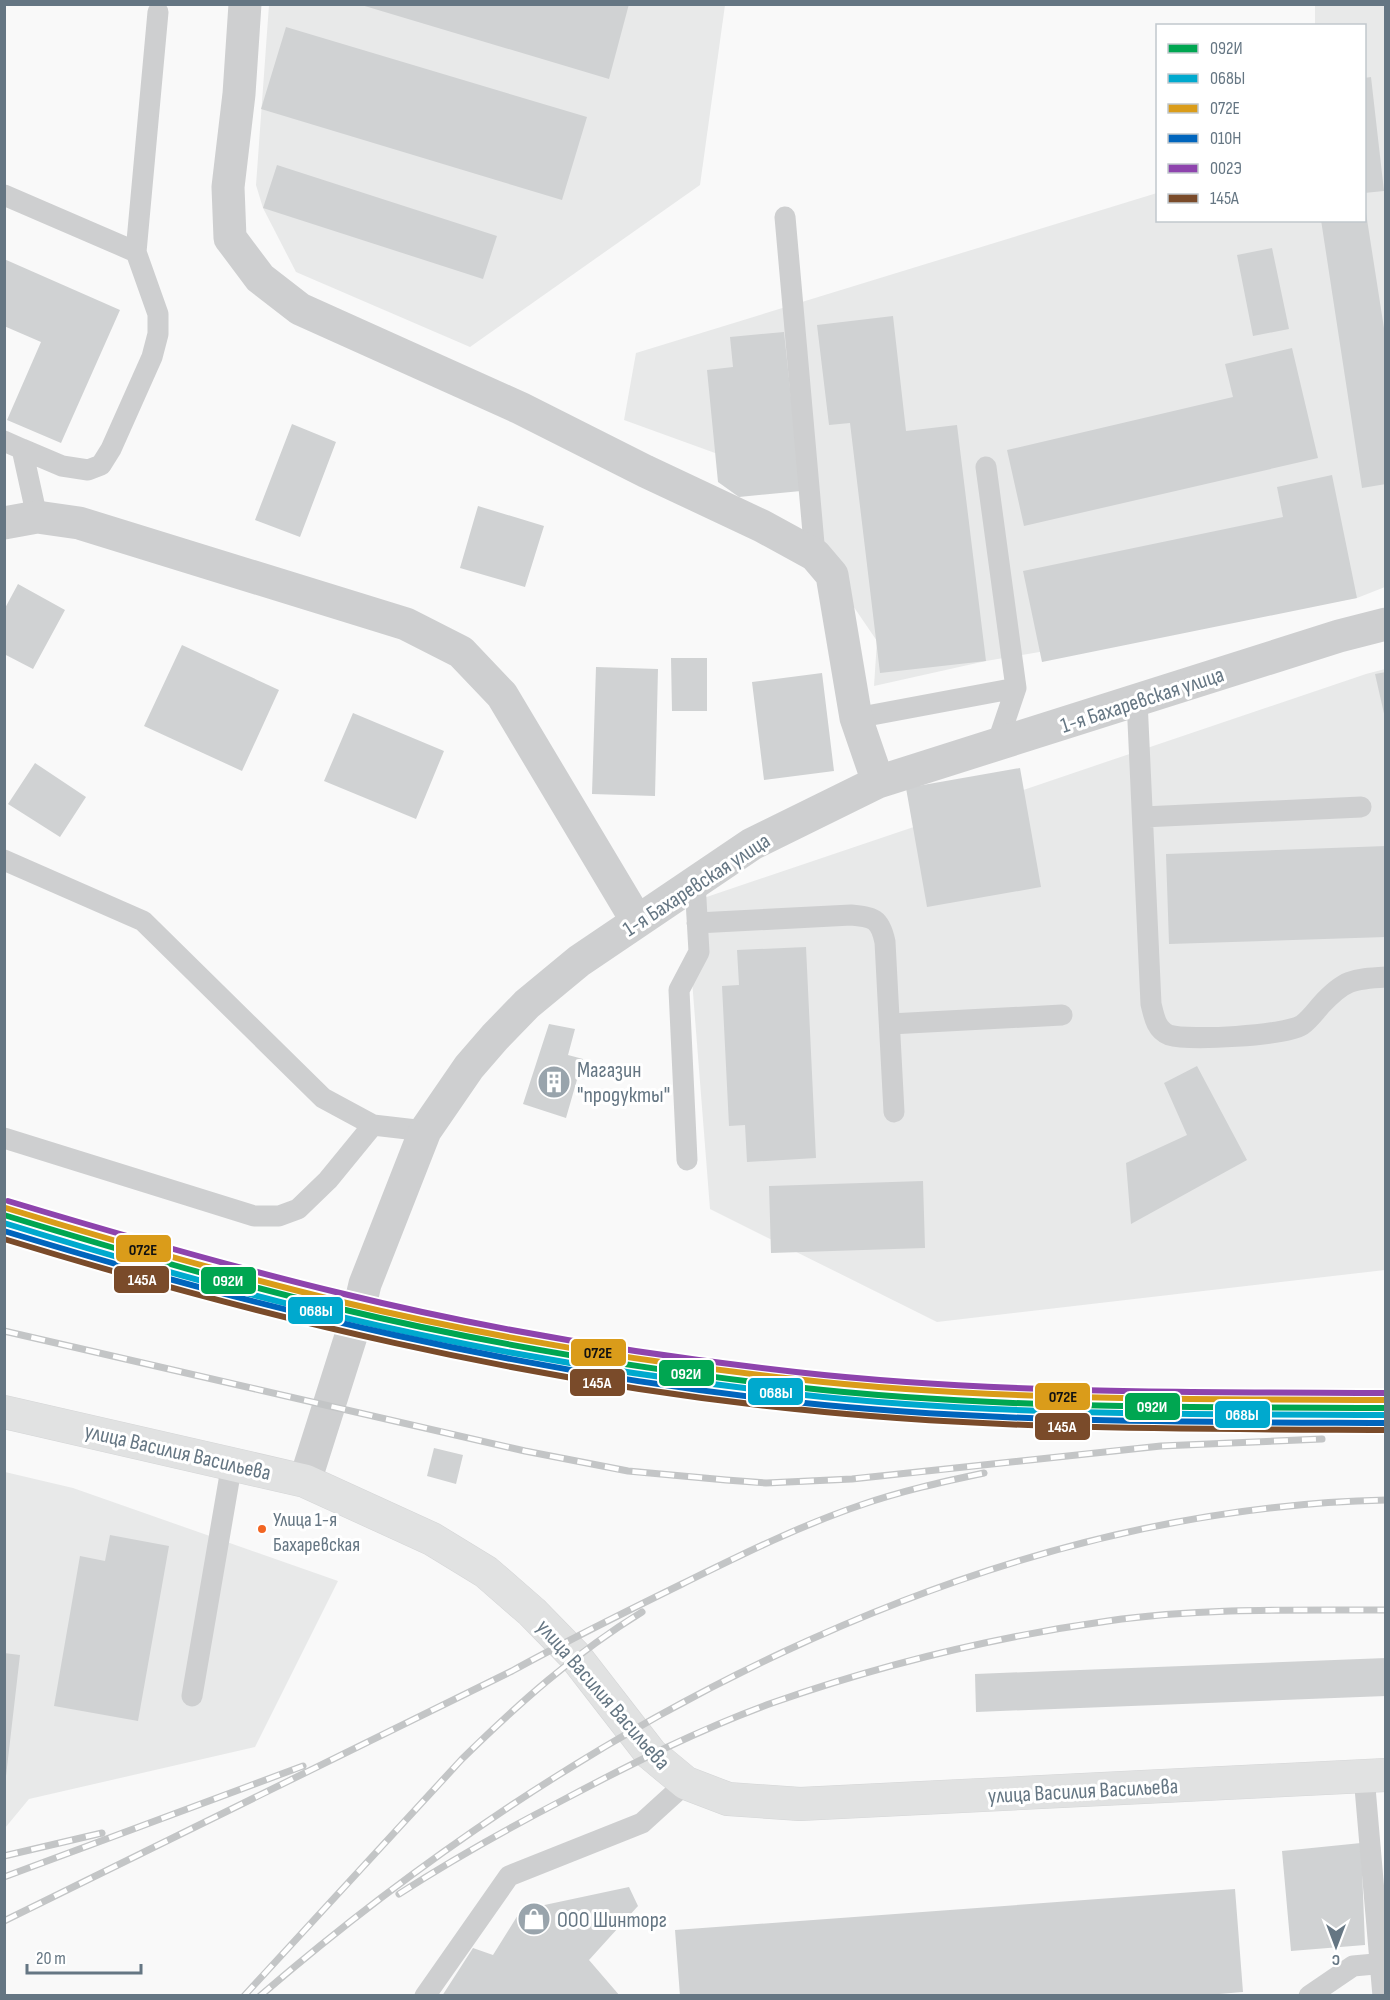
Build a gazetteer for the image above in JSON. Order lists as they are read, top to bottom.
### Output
{
  "streets": {
    "main road": ["улица Василия Васильева"],
    "street": ["1-я Бахаревская улица"]
  },
  "crossings": [
    ["1-я Бахаревская улица", "улица Василия Васильева"]
  ],
  "places": {
    "building": ["Магазин \"продукты\""],
    "other": ["Улица 1-я Бахаревская"],
    "shop": ["ООО Шинторг"]
  },
  "lines": [
    "transit line 002Э",
    "transit line 072Е",
    "transit line 092И",
    "transit line 068Ы",
    "transit line 010Н",
    "transit line 145А"
  ],
  "legend": [
    "092И",
    "068Ы",
    "072Е",
    "010Н",
    "002Э",
    "145А"
  ],
  "scale_bar": "20 m",
  "north": "bottom"
}
